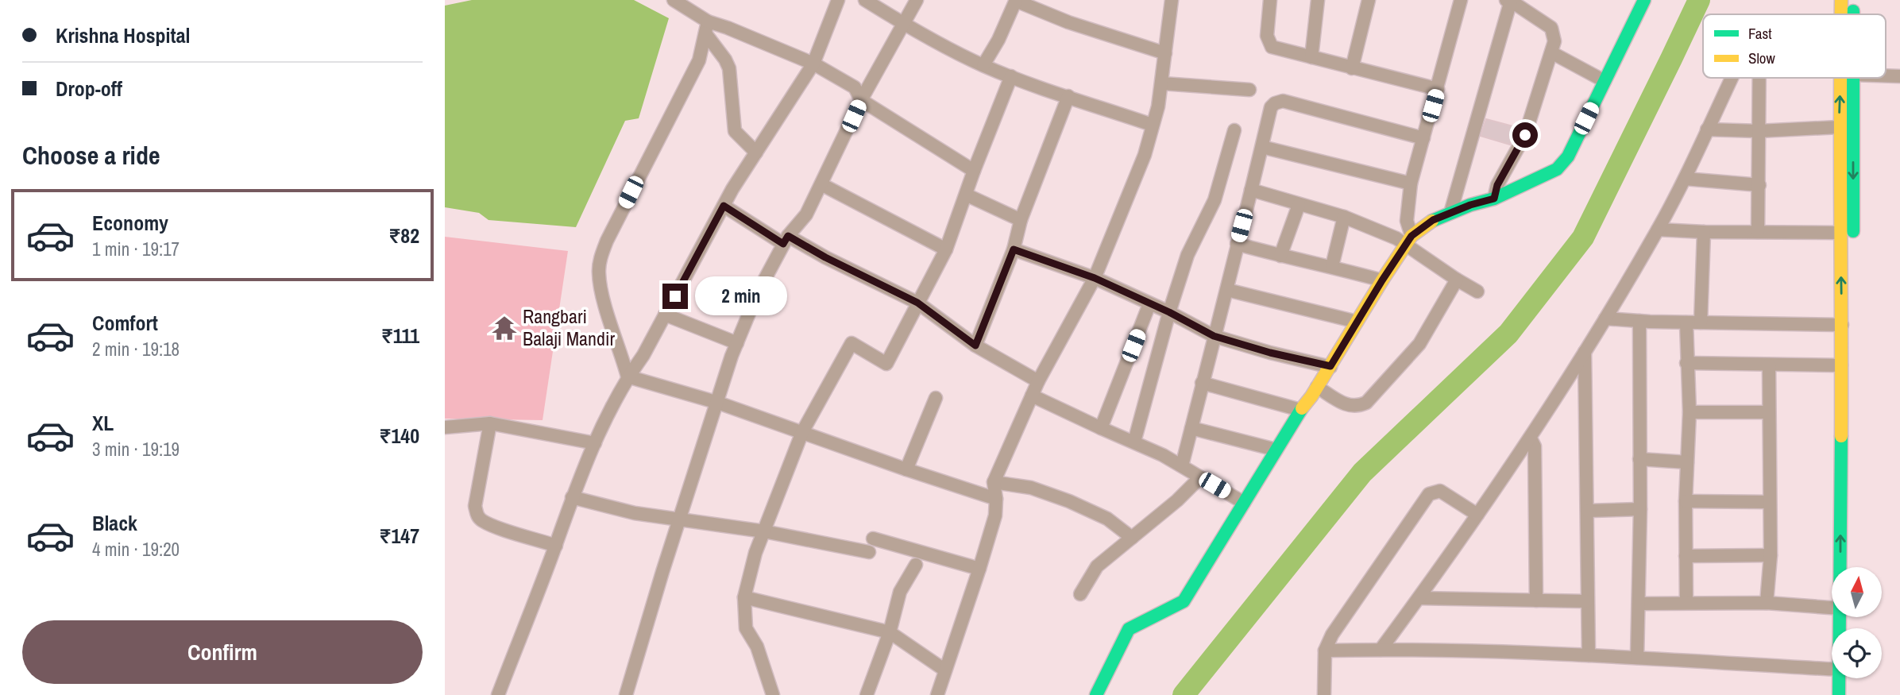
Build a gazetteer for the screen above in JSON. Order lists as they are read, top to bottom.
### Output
{
  "places": {
    "temple": ["Rangbari Balaji Mandir"]
  },
  "legend": ["Fast", "Slow"],
  "north": "top",
  "page": {
    "banner": ["Krishna Hospital", "Drop-off"],
    "heading": "Choose a ride",
    "list": [
      {
        "name": "Economy",
        "note": "1 min · 19:17",
        "value": "₹82"
      },
      {
        "name": "Comfort",
        "note": "2 min · 19:18",
        "value": "₹111"
      },
      {
        "name": "XL",
        "note": "3 min · 19:19",
        "value": "₹140"
      },
      {
        "name": "Black",
        "note": "4 min · 19:20",
        "value": "₹147"
      }
    ],
    "bubble": "2 min",
    "buttons": "Confirm"
  }
}
